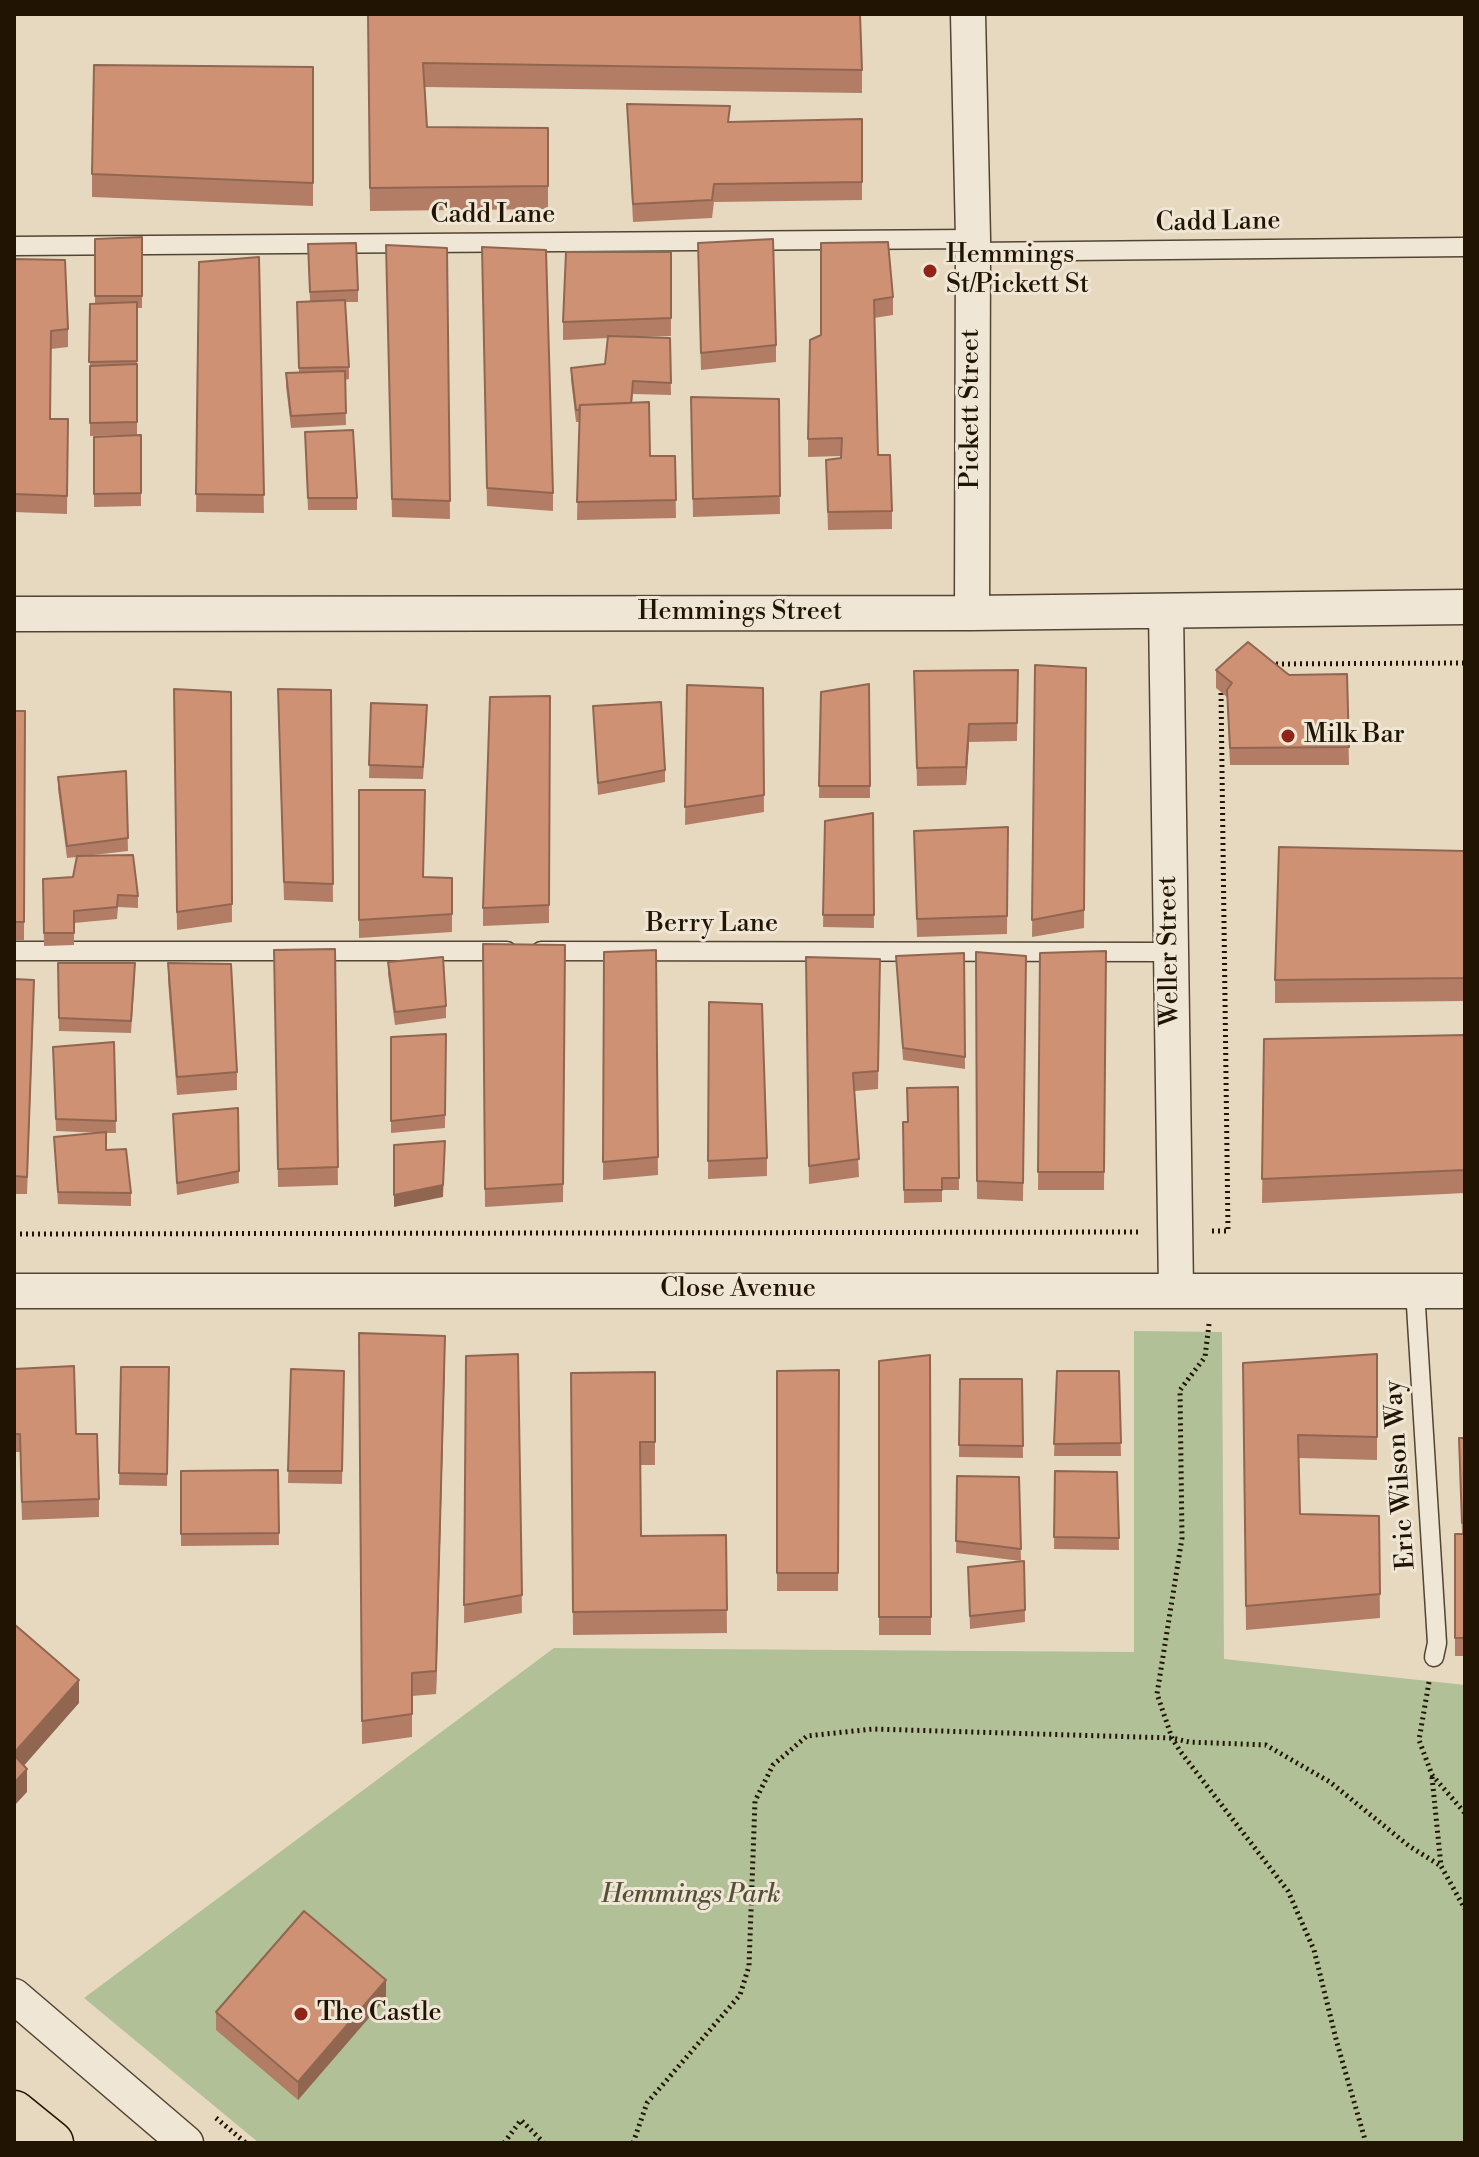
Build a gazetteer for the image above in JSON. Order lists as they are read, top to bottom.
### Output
{
  "streets": {
    "street": [
      "Pickett Street",
      "Hemmings Street",
      "Weller Street",
      "Close Avenue"
    ],
    "lane": ["Cadd Lane", "Berry Lane", "Eric Wilson Way"]
  },
  "crossings": [
    ["Cadd Lane", "Pickett Street"],
    ["Pickett Street", "Hemmings Street"],
    ["Hemmings Street", "Weller Street"],
    ["Berry Lane", "Weller Street"],
    ["Weller Street", "Close Avenue"],
    ["Close Avenue", "Eric Wilson Way"]
  ],
  "parks": ["Hemmings Park"],
  "places": ["Hemmings St/Pickett St", "Milk Bar", "The Castle"]
}
